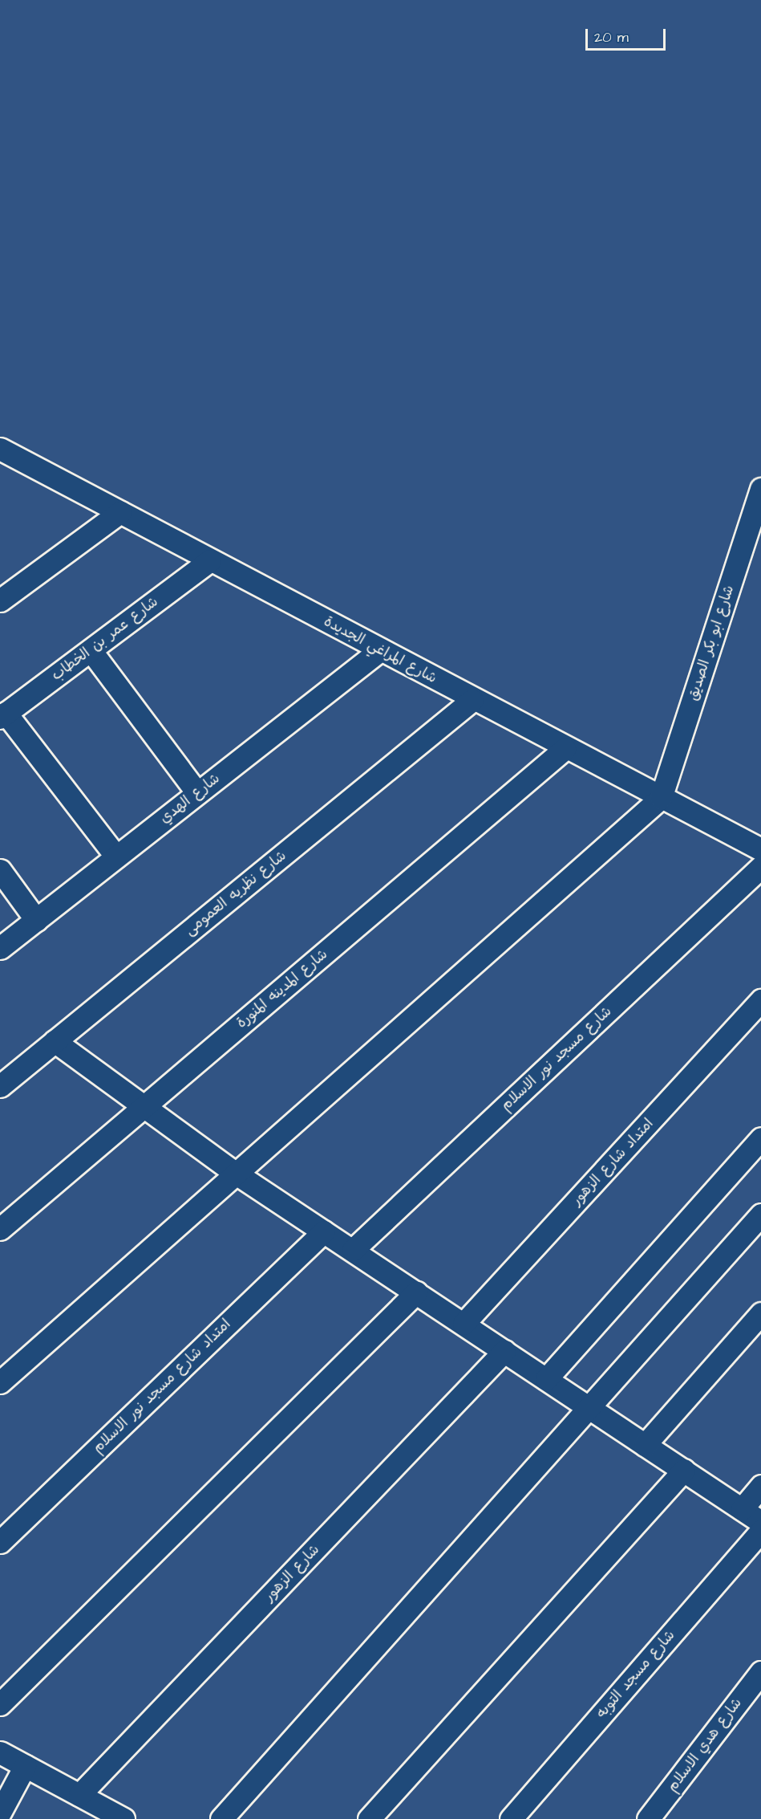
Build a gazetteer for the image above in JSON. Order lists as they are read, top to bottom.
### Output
{
  "streets": {
    "street": [
      "شارع عمر بن الخطاب",
      "شارع ابو بكر الصديق",
      "شارع المراغي الجديدة",
      "شارع الهدي",
      "شارع نظريه العمومى",
      "شارع المدينه المنورة",
      "شارع مسجد نور الاسلام",
      "امتداد شارع الزهور",
      "امتداد شارع مسجد نور الاسلام",
      "شارع الزهور",
      "شارع مسجد التوبه",
      "شارع هدي الاسلام"
    ]
  },
  "crossings": [
    ["شارع عمر بن الخطاب", "شارع المراغي الجديدة"],
    ["شارع ابو بكر الصديق", "شارع المراغي الجديدة"],
    ["شارع المراغي الجديدة", "شارع الهدي"],
    ["شارع المراغي الجديدة", "شارع نظريه العمومى"],
    ["شارع المراغي الجديدة", "شارع المدينه المنورة"],
    ["شارع المراغي الجديدة", "شارع مسجد نور الاسلام"]
  ],
  "scale_bar": "20 m"
}
